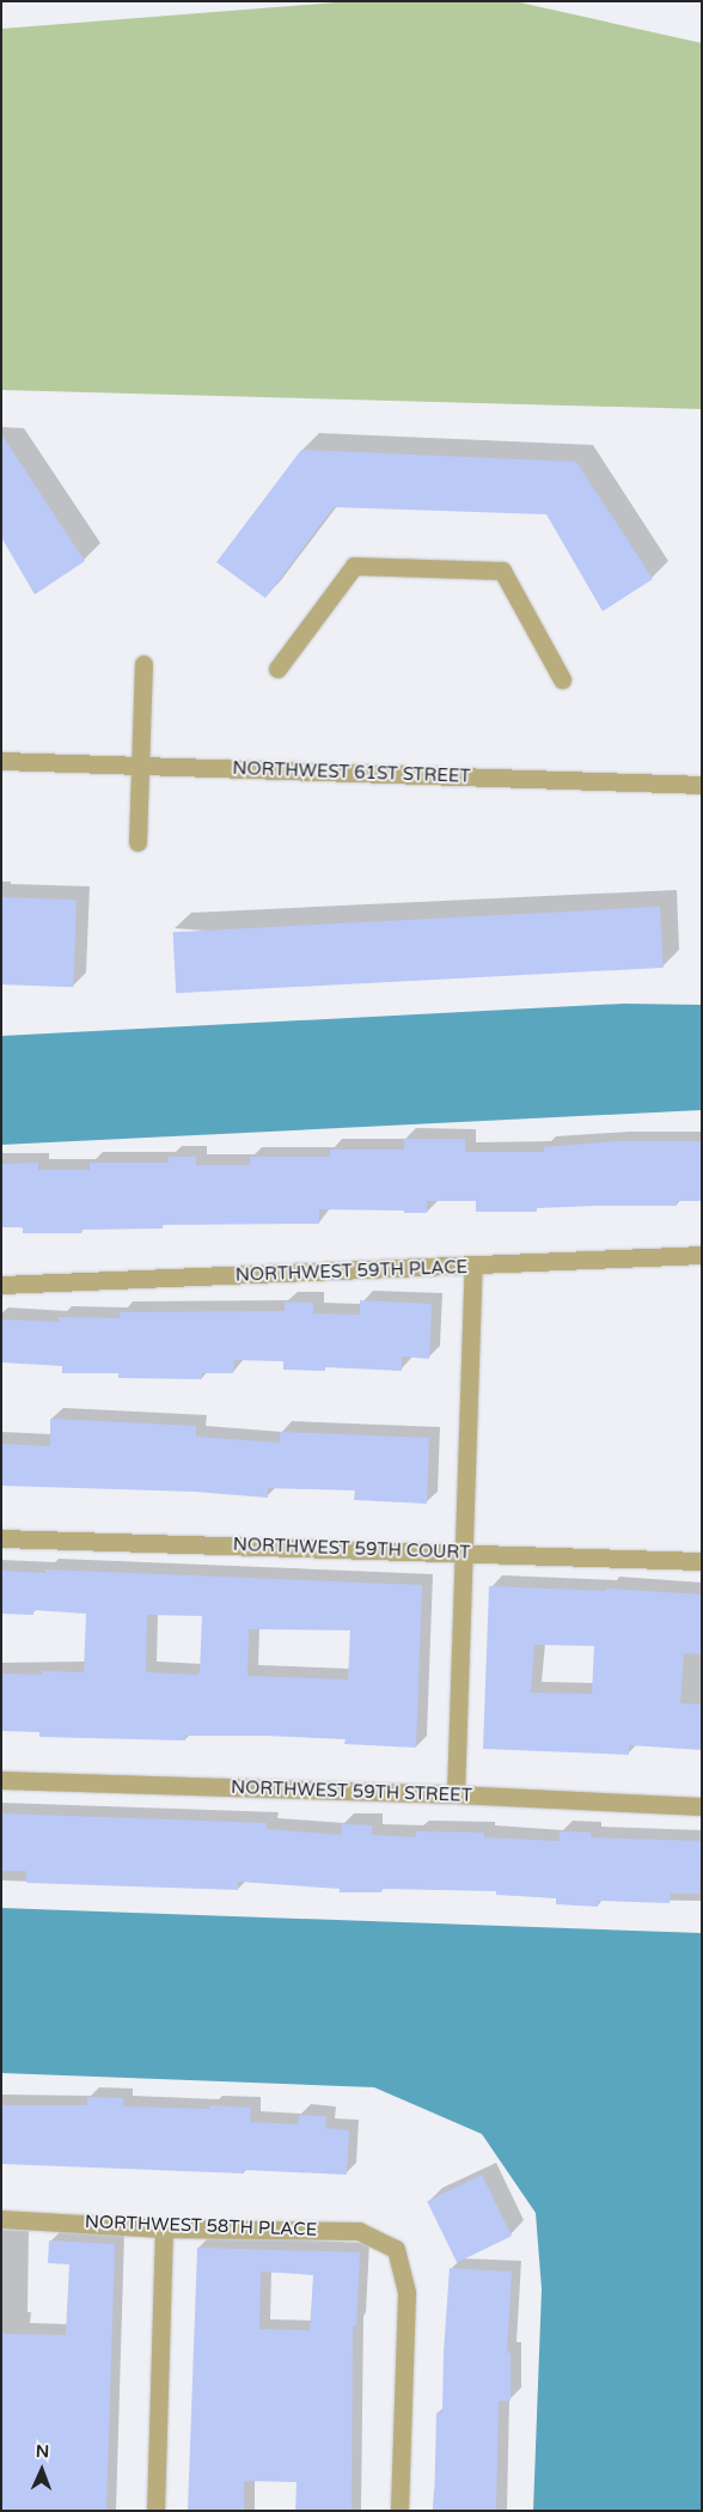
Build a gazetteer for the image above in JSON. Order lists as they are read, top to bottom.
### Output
{
  "streets": {
    "street": [
      "NORTHWEST 61ST STREET",
      "NORTHWEST 59TH PLACE",
      "NORTHWEST 59TH COURT",
      "NORTHWEST 59TH STREET",
      "NORTHWEST 58TH PLACE"
    ]
  },
  "north": "top"
}
